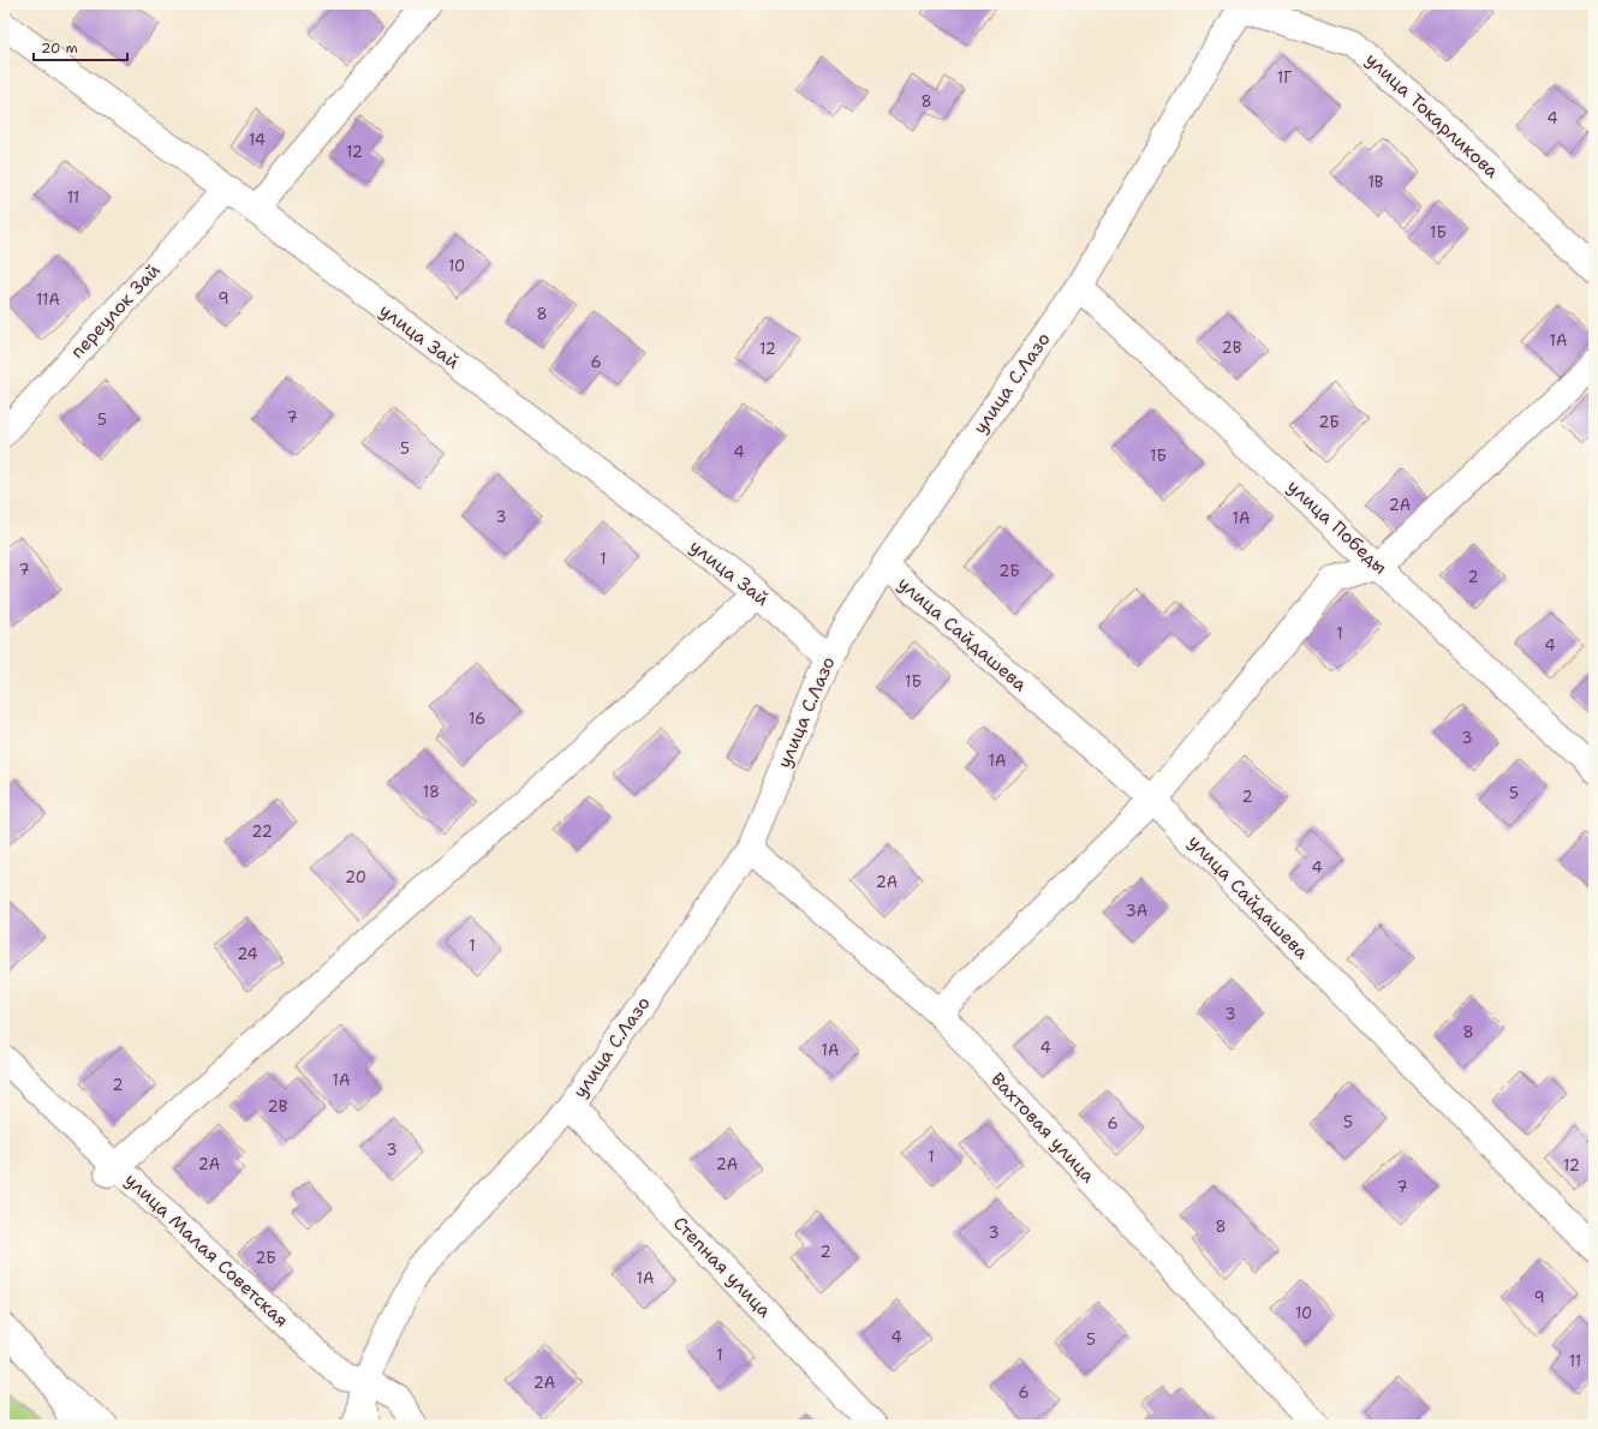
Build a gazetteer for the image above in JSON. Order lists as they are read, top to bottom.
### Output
{
  "streets": {
    "street": [
      "улица Токарликова",
      "переулок Зай",
      "улица Зай",
      "улица С.Лазо",
      "улица Победы",
      "улица Сайдашева",
      "Вахтовая улица",
      "улица Малая Советская",
      "Степная улица"
    ]
  },
  "crossings": [
    ["улица Токарликова", "улица С.Лазо"],
    ["переулок Зай", "улица Зай"],
    ["улица Зай", "улица С.Лазо"],
    ["улица С.Лазо", "улица Победы"],
    ["улица С.Лазо", "улица Сайдашева"],
    ["улица С.Лазо", "Вахтовая улица"],
    ["улица С.Лазо", "улица Малая Советская"],
    ["улица С.Лазо", "Степная улица"]
  ],
  "house_numbers": [
    "1Г",
    "8",
    "4",
    "14",
    "12",
    "1В",
    "11",
    "1Б",
    "10",
    "9",
    "11А",
    "8",
    "1А",
    "2В",
    "12",
    "6",
    "7",
    "5",
    "2Б",
    "5",
    "4",
    "1Б",
    "2А",
    "3",
    "1А",
    "1",
    "7",
    "2Б",
    "2",
    "1",
    "4",
    "1Б",
    "16",
    "3",
    "1А",
    "18",
    "5",
    "2",
    "22",
    "4",
    "20",
    "2А",
    "3А",
    "1",
    "24",
    "3",
    "8",
    "4",
    "1А",
    "1А",
    "2",
    "2В",
    "5",
    "6",
    "3",
    "1",
    "2А",
    "2А",
    "12",
    "7",
    "8",
    "3",
    "2",
    "2Б",
    "1А",
    "9",
    "10",
    "4",
    "5",
    "1",
    "11",
    "2А",
    "6"
  ],
  "scale_bar": "20 m"
}
